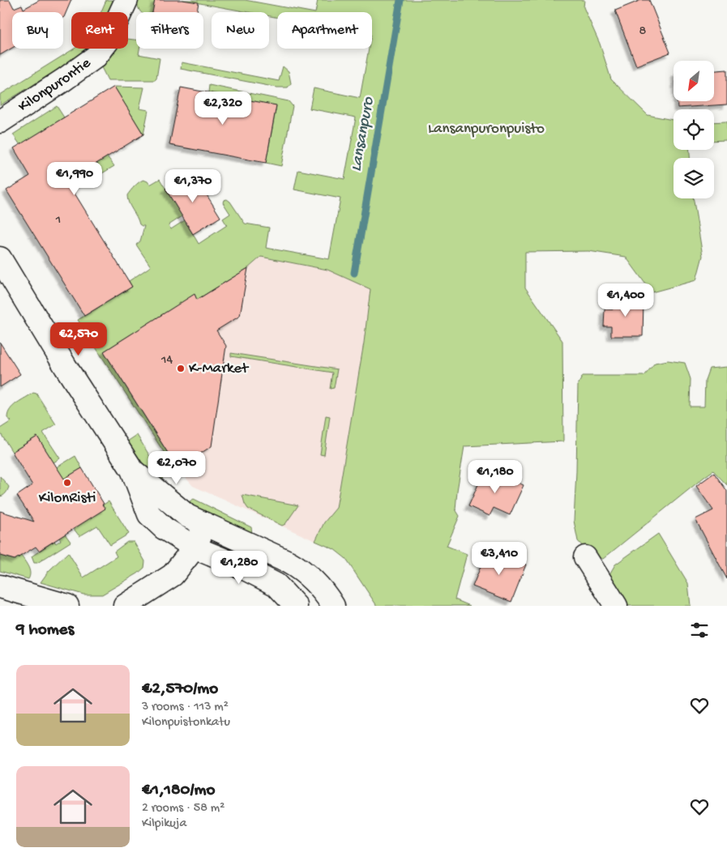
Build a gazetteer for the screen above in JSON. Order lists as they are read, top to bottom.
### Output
{
  "streets": {
    "street": ["Kilonpurontie"]
  },
  "water": ["Lansanpuro"],
  "parks": ["Lansanpuronpuisto"],
  "places": ["K-Market", "KilonRisti"],
  "house_numbers": ["8", "1", "14"],
  "north": "bottom left",
  "page": {
    "chip": [
      "Buy",
      "Rent",
      "Filters",
      "New",
      "Apartment"
    ],
    "price": [
      "€2,320",
      "€1,990",
      "€1,370",
      "€1,400",
      "€2,570",
      "€2,070",
      "€1,180",
      "€3,410",
      "€1,280"
    ],
    "heading": "9 homes",
    "list": [
      {
        "name": "€2,570/mo",
        "note": "3 rooms · 113 m² · Kilonpuistonkatu"
      },
      {
        "name": "€1,180/mo",
        "note": "2 rooms · 58 m² · Kilpikuja"
      }
    ]
  }
}
